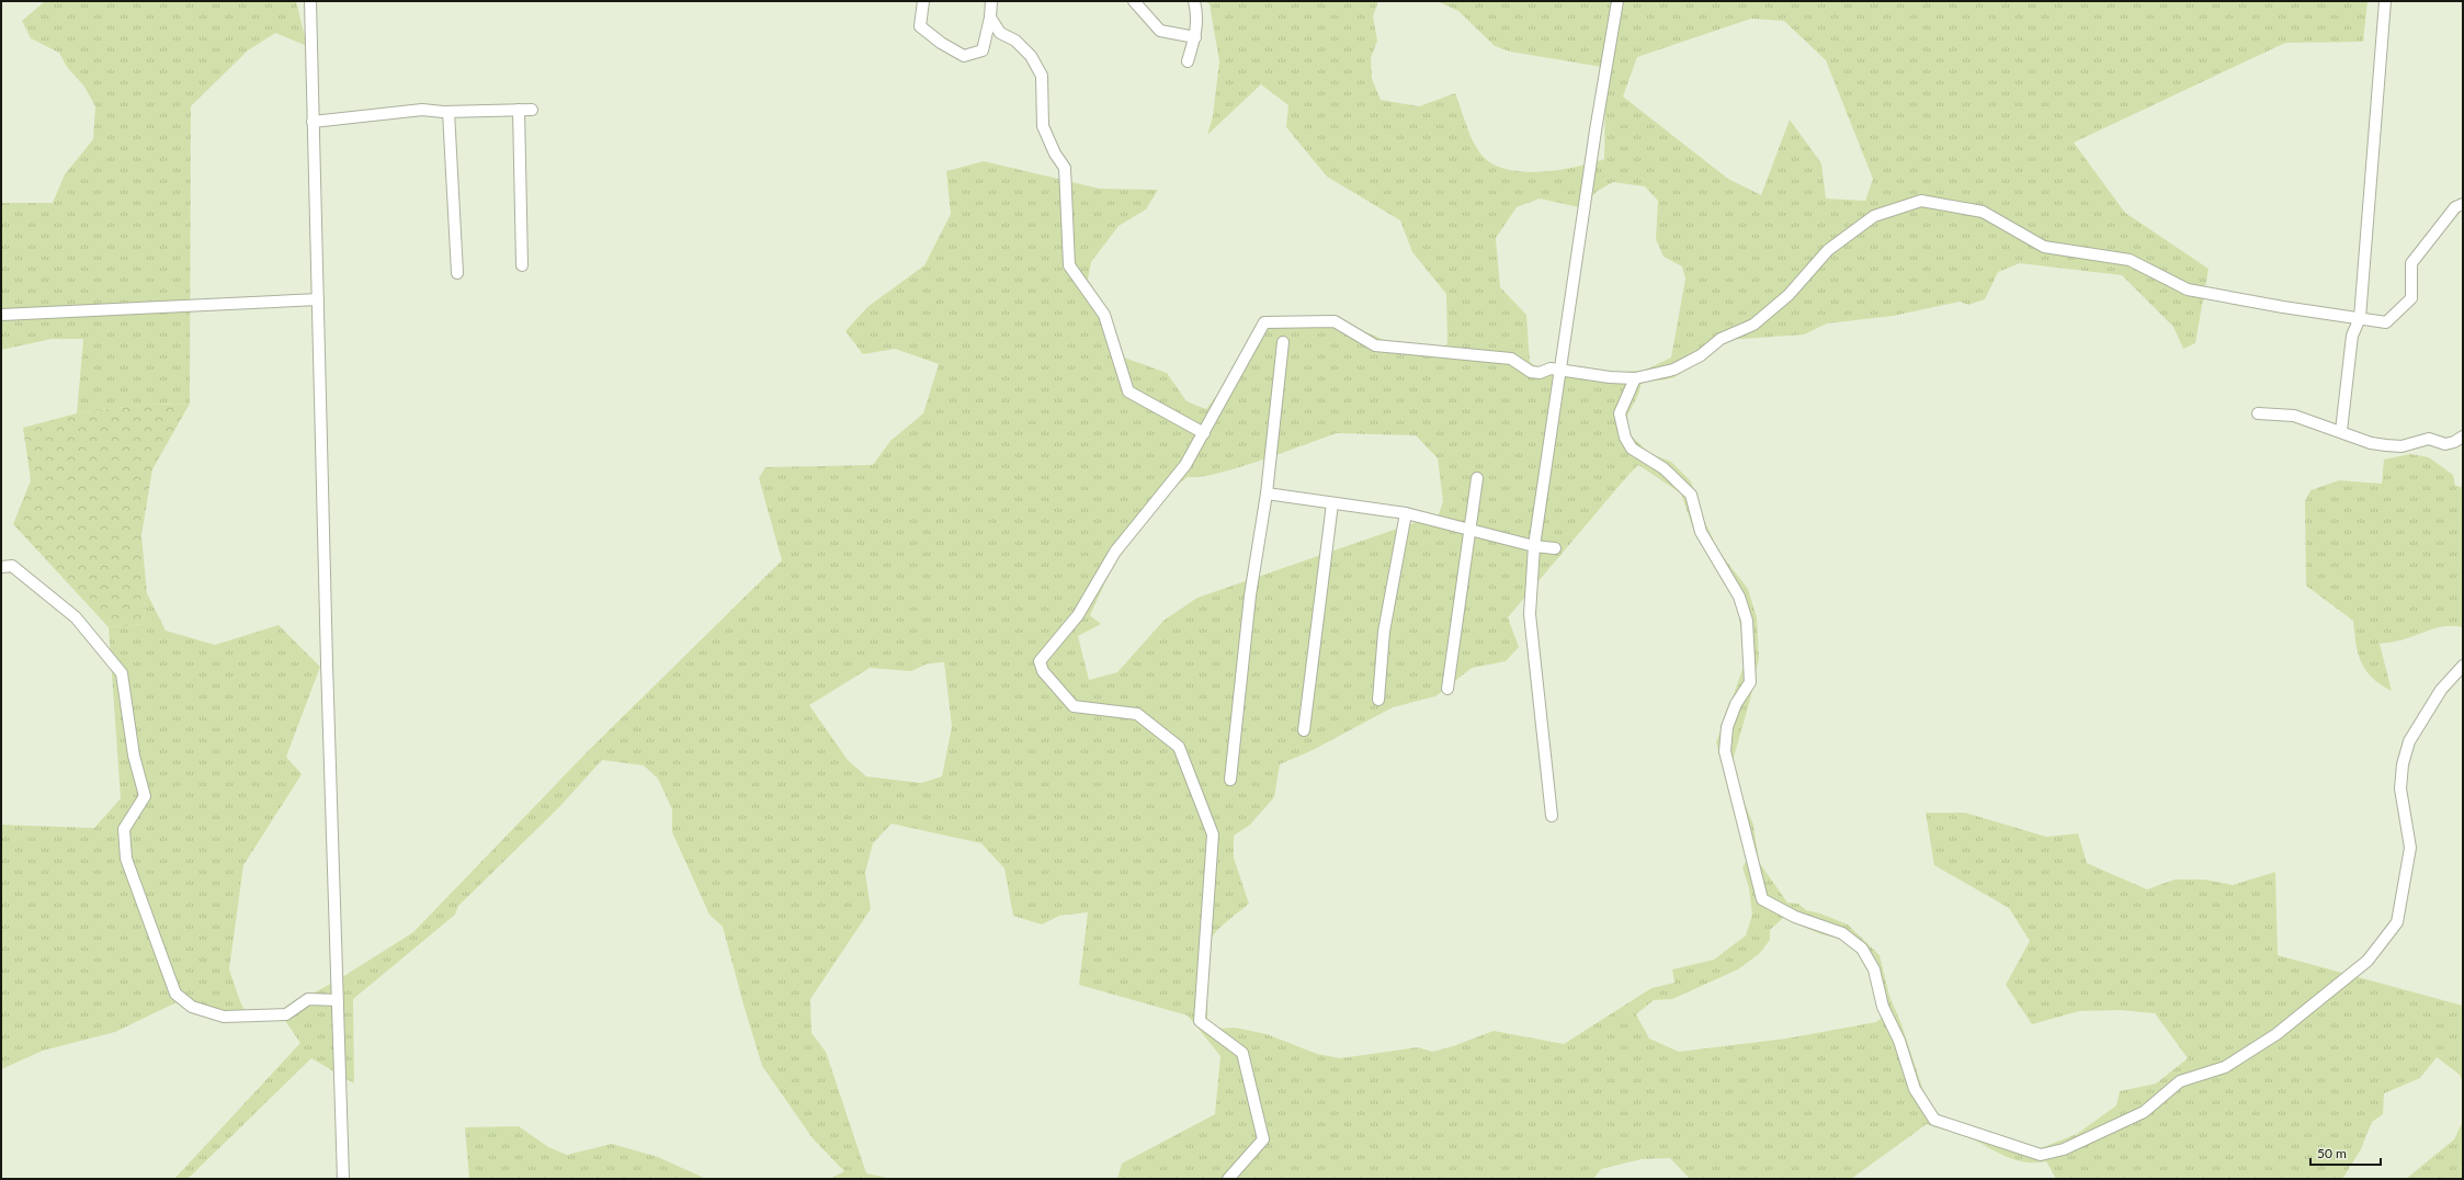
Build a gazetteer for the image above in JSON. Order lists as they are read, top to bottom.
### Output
{
  "scale_bar": "50 m"
}
